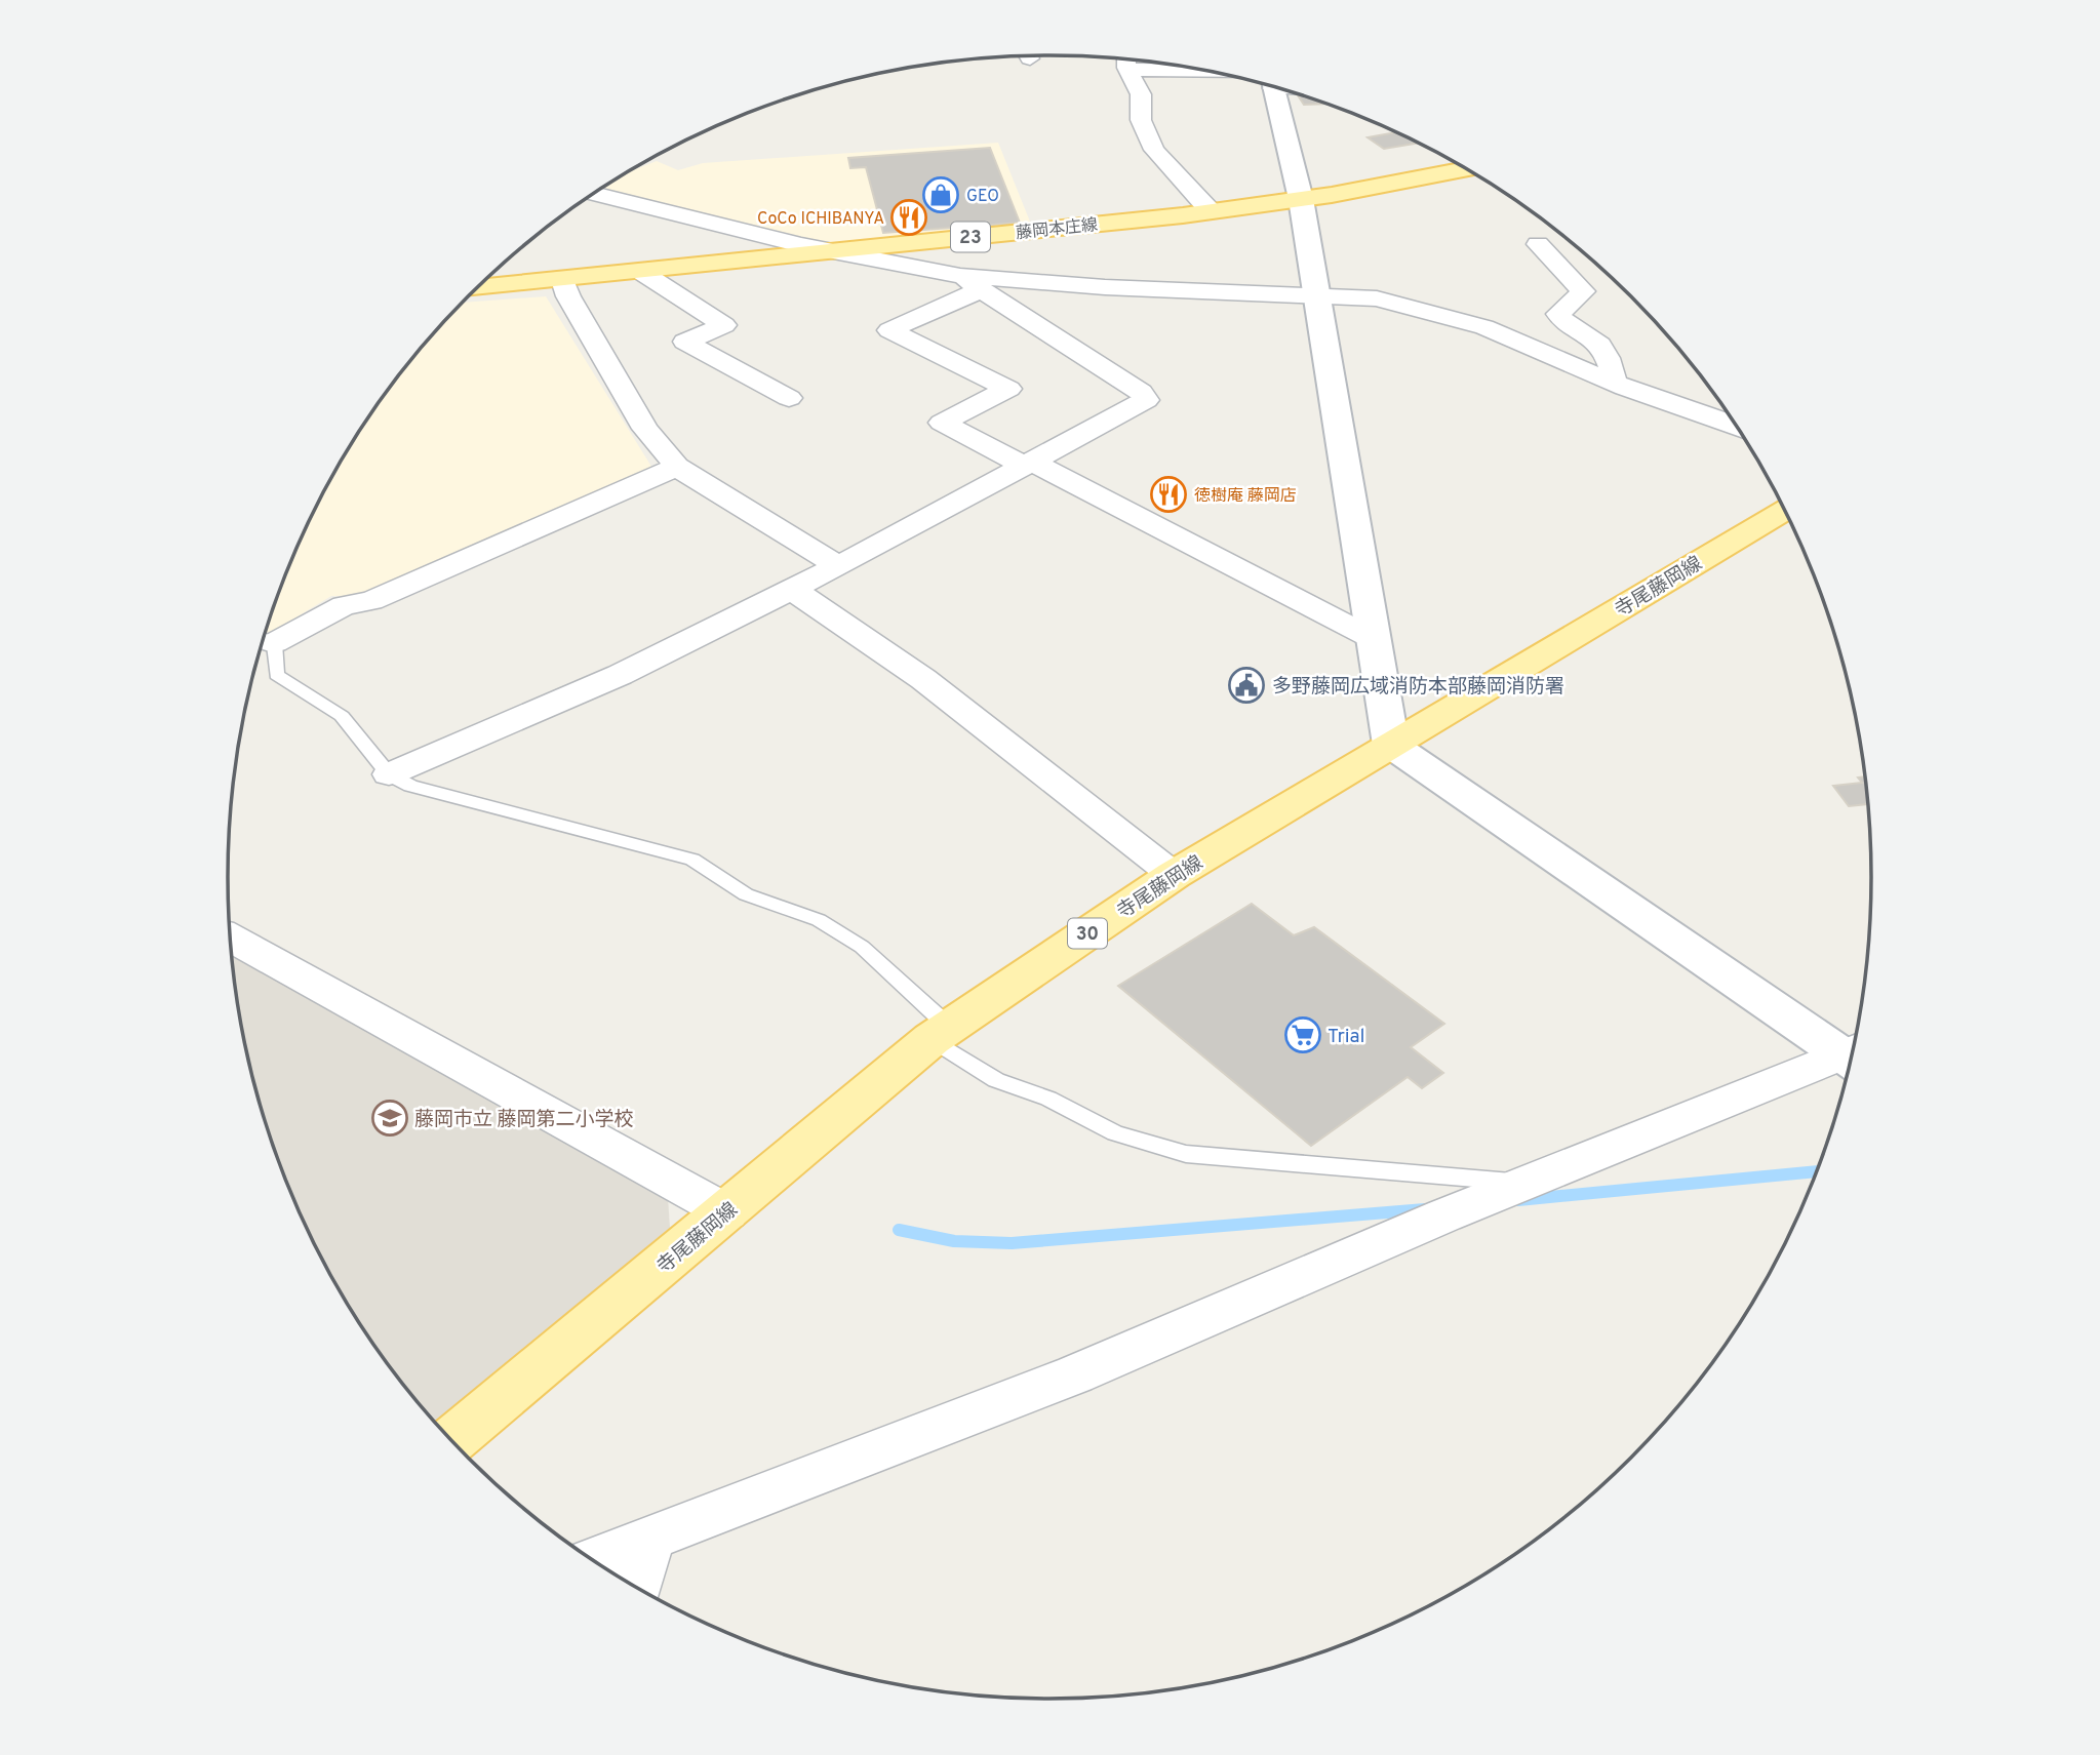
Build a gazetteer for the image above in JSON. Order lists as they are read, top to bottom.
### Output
{
  "streets": {
    "main road": [
      "藤岡本庄線",
      "23",
      "寺尾藤岡線",
      "30"
    ]
  },
  "places": {
    "shop": ["GEO"],
    "restaurant": ["CoCo ICHIBANYA", "徳樹庵 藤岡店"],
    "public building": ["多野藤岡広域消防本部藤岡消防署"],
    "supermarket": ["Trial"],
    "school or university": ["藤岡市立 藤岡第二小学校"]
  }
}
